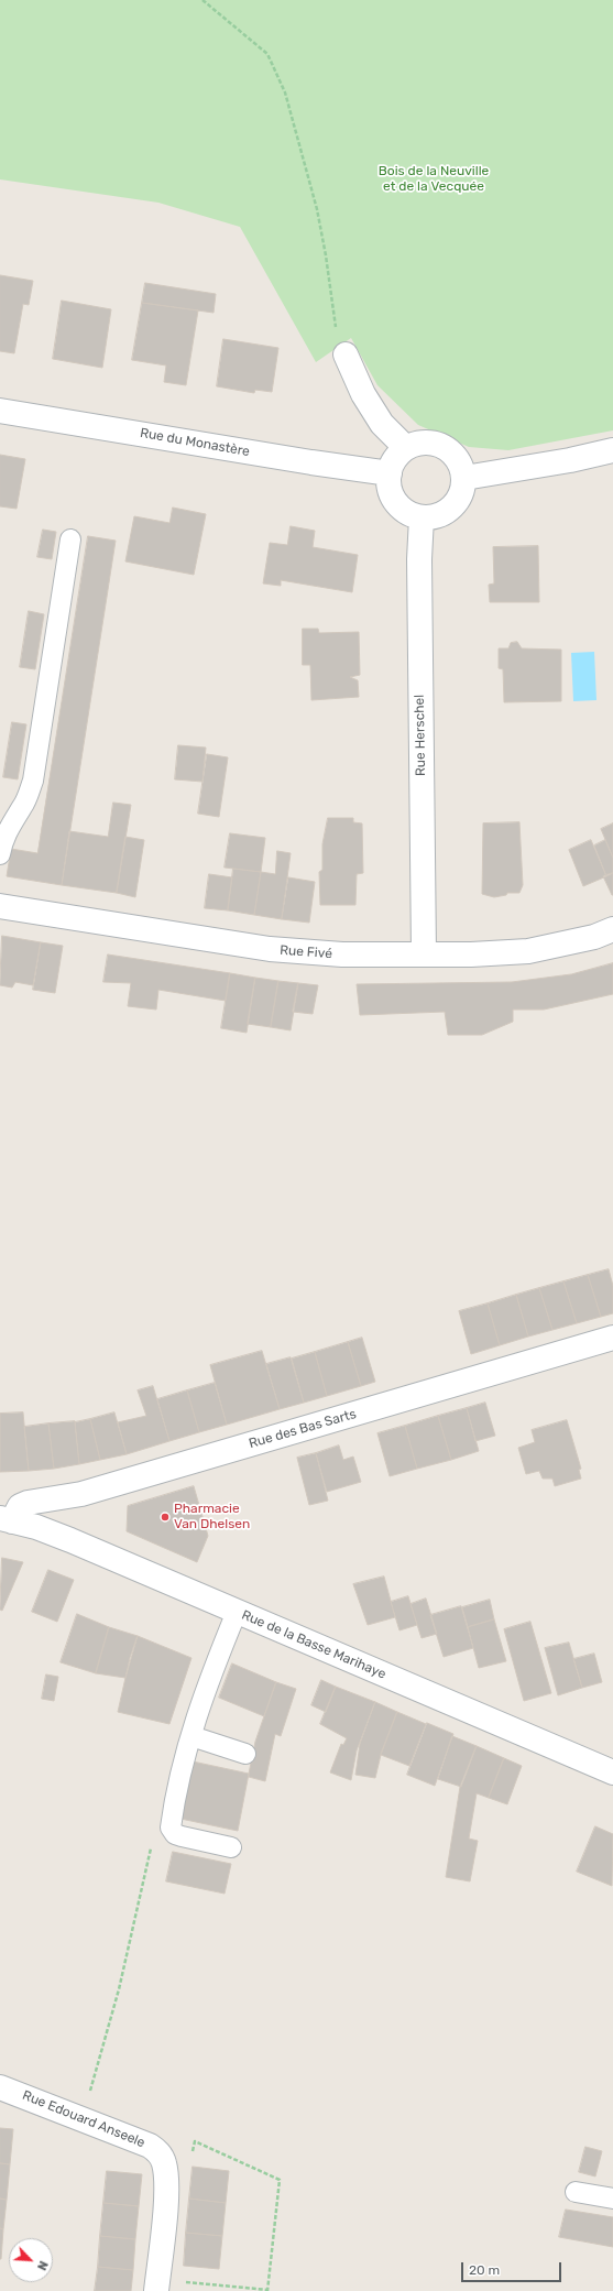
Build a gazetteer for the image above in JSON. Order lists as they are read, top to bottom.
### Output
{
  "streets": {
    "street": [
      "Rue du Monastère",
      "Rue Herschel",
      "Rue Fivé",
      "Rue des Bas Sarts",
      "Rue de la Basse Marihaye",
      "Rue Edouard Anseele"
    ]
  },
  "crossings": [
    ["Rue du Monastère", "Rue Herschel"],
    ["Rue Herschel", "Rue Fivé"],
    ["Rue des Bas Sarts", "Rue de la Basse Marihaye"]
  ],
  "parks": ["Bois de la Neuville et de la Vecquée"],
  "places": ["Pharmacie Van Dhelsen"],
  "scale_bar": "20 m",
  "north": "bottom right"
}
